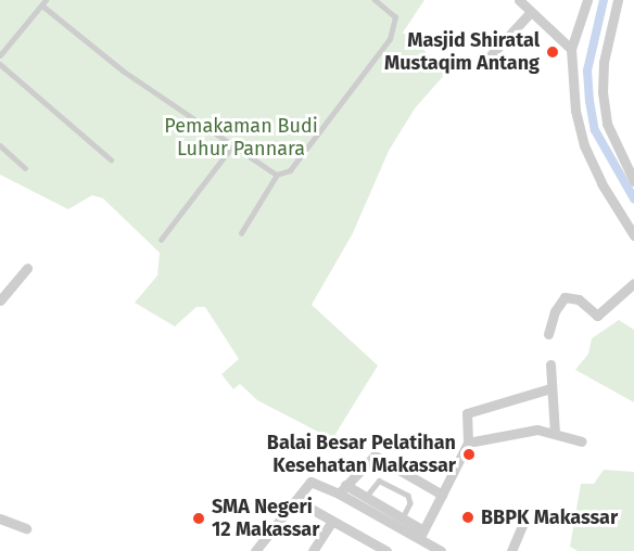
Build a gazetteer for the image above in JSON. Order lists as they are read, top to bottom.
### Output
{
  "parks": ["Pemakaman Budi Luhur Pannara"],
  "places": [
    "Masjid Shiratal Mustaqim Antang",
    "Balai Besar Pelatihan Kesehatan Makassar",
    "BBPK Makassar",
    "SMA Negeri 12 Makassar"
  ]
}
